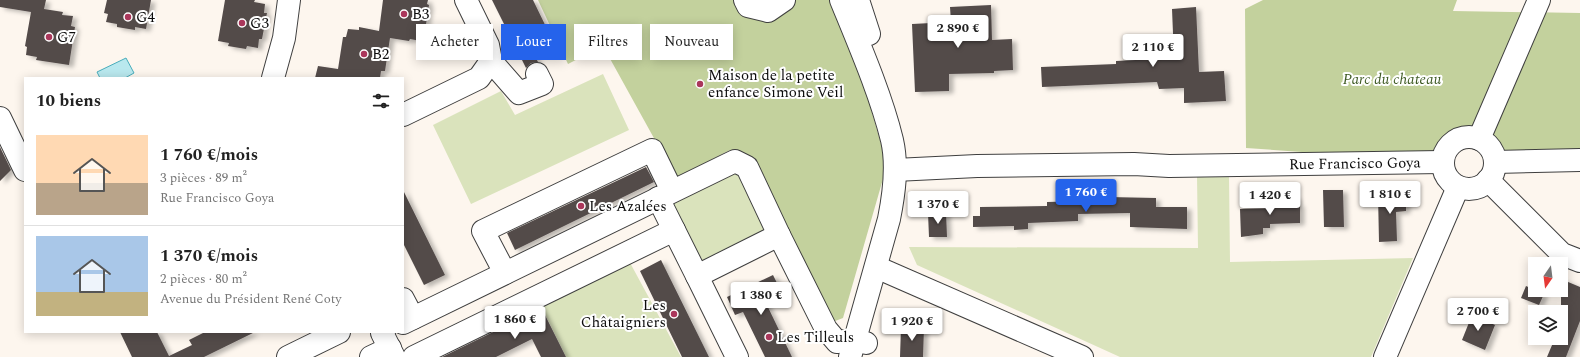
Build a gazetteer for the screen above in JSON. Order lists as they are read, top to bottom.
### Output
{
  "streets": {
    "street": ["Rue Francisco Goya"]
  },
  "parks": ["Parc du chateau"],
  "places": [
    "B3",
    "G4",
    "G3",
    "G7",
    "B2",
    "Maison de la petite enfance Simone Veil",
    "Les Azalées",
    "Les Châtaigniers",
    "Les Tilleuls"
  ],
  "north": "bottom",
  "page": {
    "price": [
      "2 890 €",
      "2 110 €",
      "1 760 €",
      "1 810 €",
      "1 420 €",
      "1 370 €",
      "1 380 €",
      "2 700 €",
      "1 860 €",
      "1 920 €"
    ],
    "chip": [
      "Acheter",
      "Louer",
      "Filtres",
      "Nouveau"
    ],
    "heading": "10 biens",
    "list": [
      {
        "name": "1 760 €/mois",
        "note": "3 pièces · 89 m² · Rue Francisco Goya"
      },
      {
        "name": "1 370 €/mois",
        "note": "2 pièces · 80 m² · Avenue du Président René Coty"
      }
    ]
  }
}
